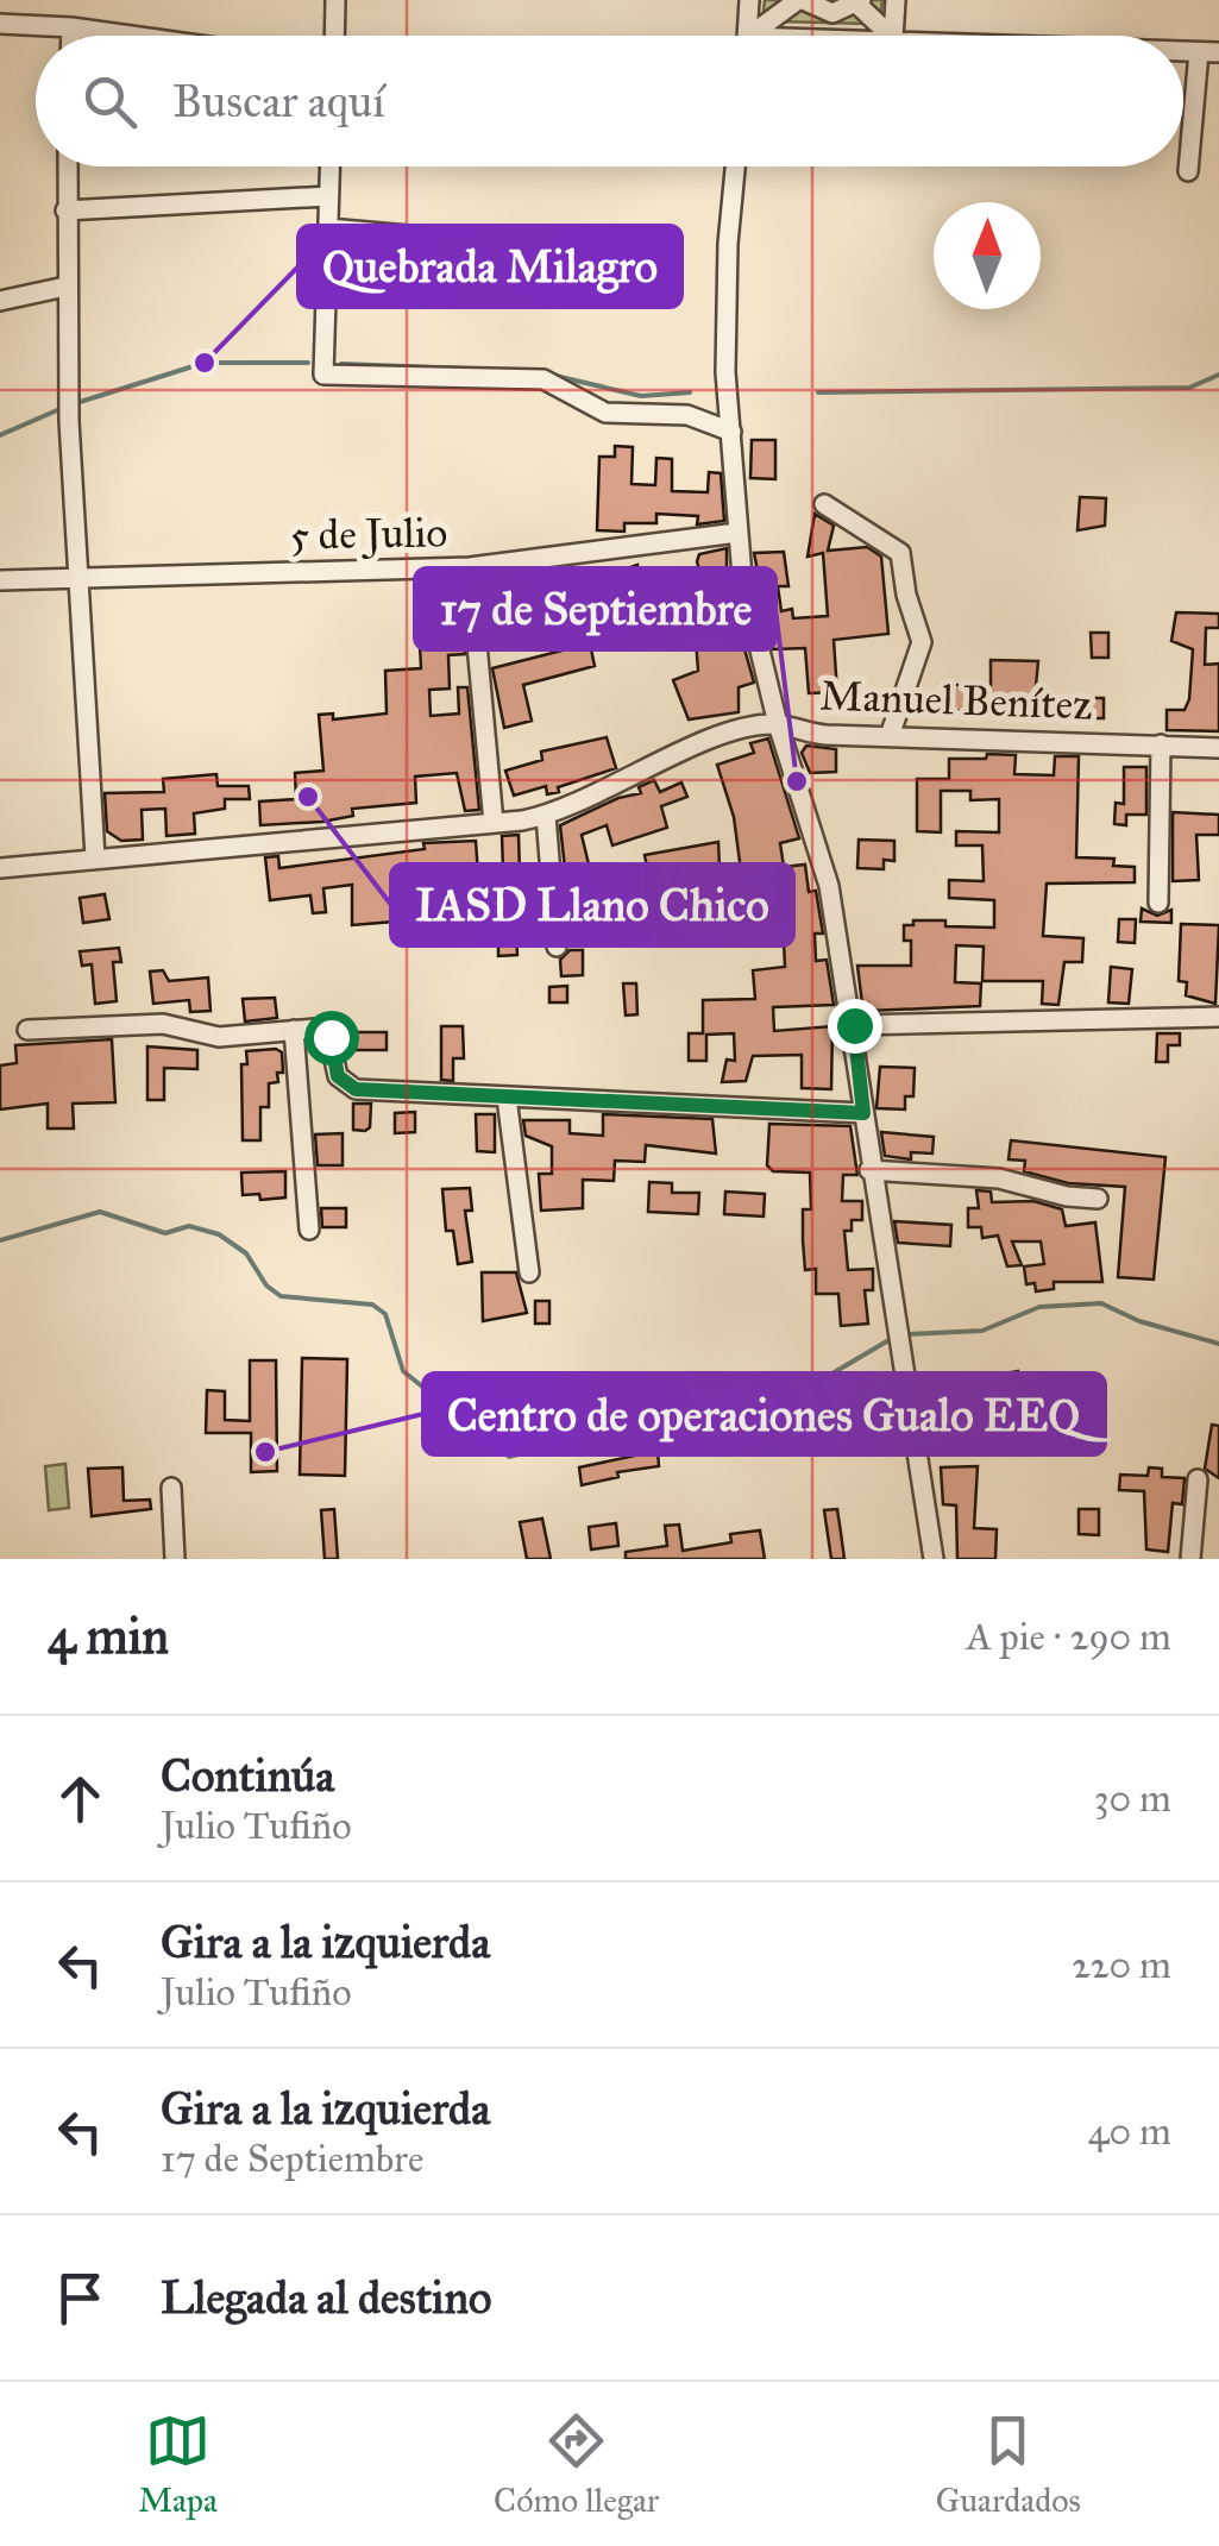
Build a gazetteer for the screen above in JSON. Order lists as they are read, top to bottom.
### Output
{
  "streets": {
    "street": ["5 de Julio", "Manuel Benítez"]
  },
  "places": [
    "Quebrada Milagro",
    "17 de Septiembre",
    "IASD Llano Chico",
    "Centro de operaciones Gualo EEQ"
  ],
  "north": "top",
  "page": {
    "search": "Buscar aquí",
    "heading": ["4 min", "A pie · 290 m"],
    "list": [
      ["Continúa", "Julio Tufiño", "30 m"],
      ["Gira a la izquierda", "Julio Tufiño", "220 m"],
      ["Gira a la izquierda", "17 de Septiembre", "40 m"],
      "Llegada al destino"
    ],
    "nav": ["Mapa", "Cómo llegar", "Guardados"]
  }
}
